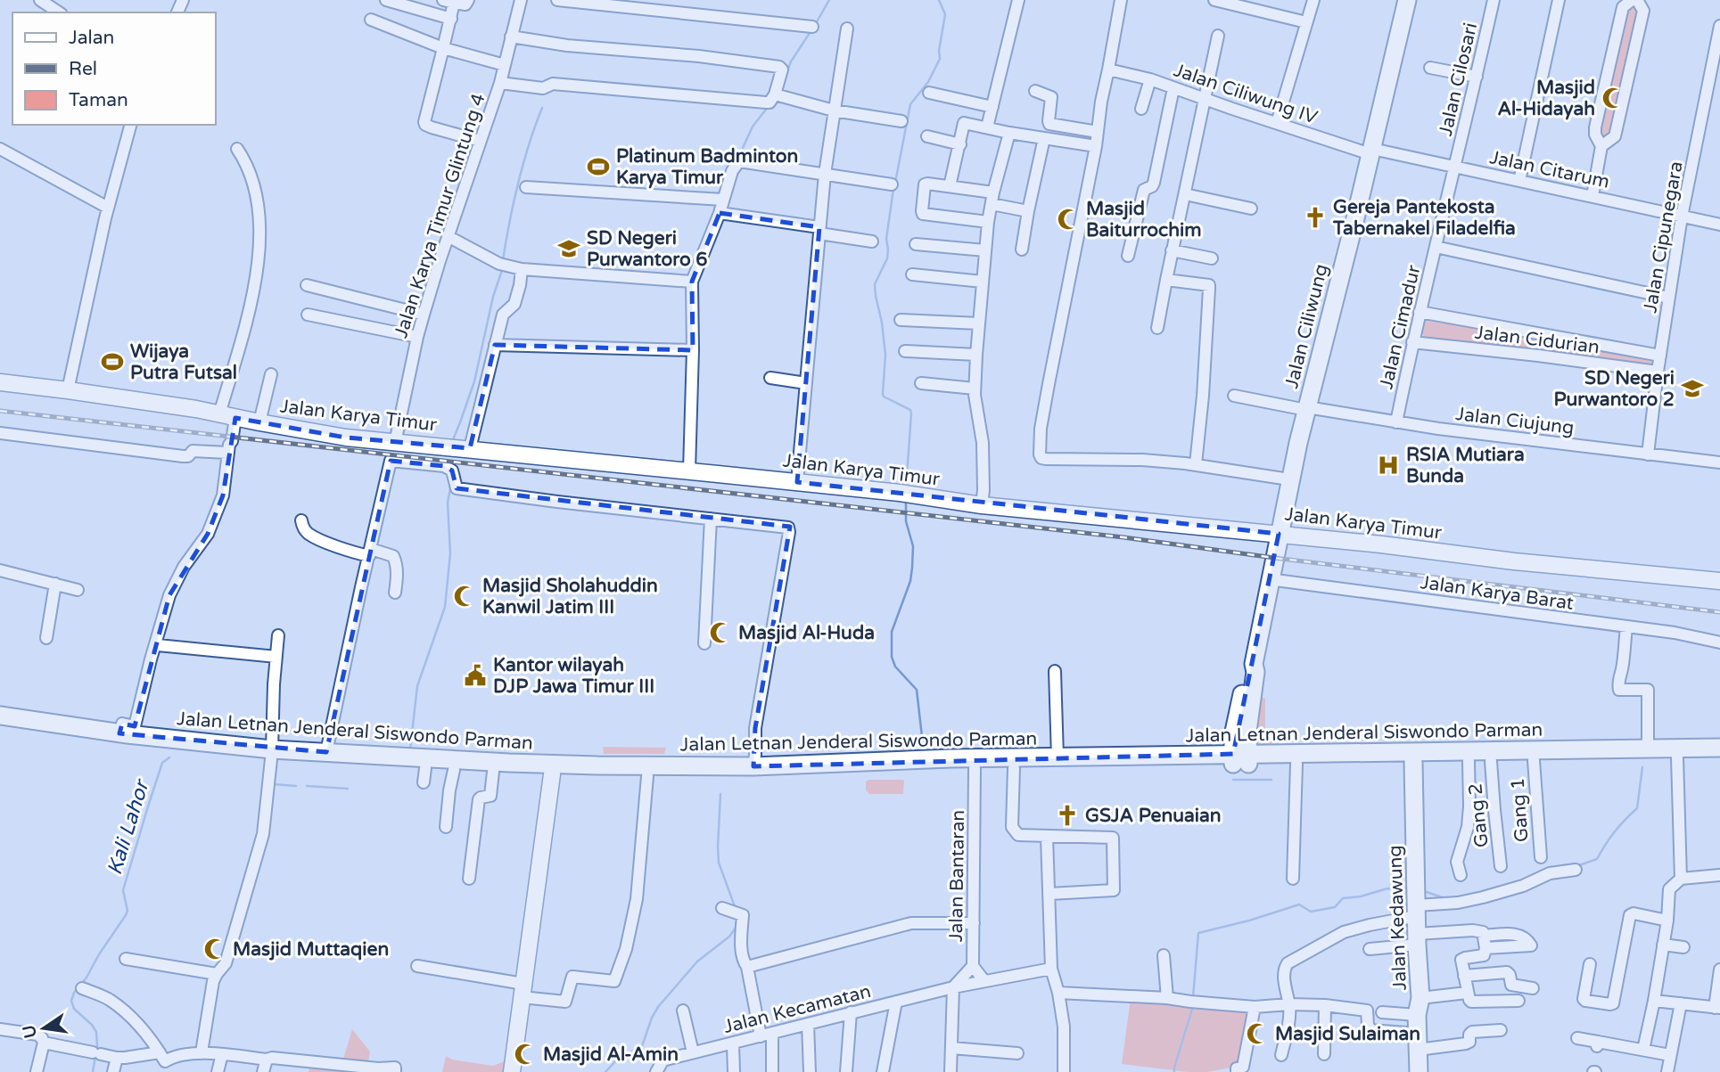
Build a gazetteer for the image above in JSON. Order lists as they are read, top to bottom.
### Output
{
  "streets": {
    "main road": ["Jalan Ciliwung", "Jalan Letnan Jenderal Siswondo Parman", "Jalan Kedawung"],
    "street": [
      "Jalan Cilosari",
      "Jalan Ciliwung IV",
      "Jalan Citarum",
      "Jalan Karya Timur Glintung 4",
      "Jalan Cipunegara",
      "Jalan Cimadur",
      "Jalan Cidurian",
      "Jalan Karya Timur",
      "Jalan Ciujung",
      "Jalan Karya Barat",
      "Gang 1",
      "Gang 2",
      "Jalan Bantaran",
      "Jalan Kecamatan"
    ]
  },
  "crossings": [
    ["Jalan Cilosari", "Jalan Citarum"],
    ["Jalan Cilosari", "Jalan Cimadur"],
    ["Jalan Ciliwung IV", "Jalan Citarum"],
    ["Jalan Ciliwung IV", "Jalan Ciliwung"],
    ["Jalan Citarum", "Jalan Cipunegara"],
    ["Jalan Citarum", "Jalan Ciliwung"],
    ["Jalan Citarum", "Jalan Cimadur"],
    ["Jalan Karya Timur Glintung 4", "Jalan Karya Timur"],
    ["Jalan Cipunegara", "Jalan Cidurian"],
    ["Jalan Cipunegara", "Jalan Ciujung"],
    ["Jalan Ciliwung", "Jalan Karya Timur"],
    ["Jalan Ciliwung", "Jalan Ciujung"],
    ["Jalan Ciliwung", "Jalan Karya Barat"],
    ["Jalan Ciliwung", "Jalan Letnan Jenderal Siswondo Parman"],
    ["Jalan Cimadur", "Jalan Cidurian"],
    ["Jalan Cimadur", "Jalan Ciujung"],
    ["Jalan Letnan Jenderal Siswondo Parman", "Gang 1"],
    ["Jalan Letnan Jenderal Siswondo Parman", "Gang 2"],
    ["Jalan Letnan Jenderal Siswondo Parman", "Jalan Bantaran"],
    ["Jalan Letnan Jenderal Siswondo Parman", "Jalan Kedawung"],
    ["Jalan Bantaran", "Jalan Kecamatan"]
  ],
  "water": ["Kali Lahor"],
  "places": {
    "mosque": [
      "Masjid Al-Hidayah",
      "Masjid Baiturrochim",
      "Masjid Sholahuddin Kanwil Jatim III",
      "Masjid Al-Huda",
      "Masjid Muttaqien",
      "Masjid Sulaiman",
      "Masjid Al-Amin"
    ],
    "sports": ["Platinum Badminton Karya Timur", "Wijaya Putra Futsal"],
    "church": ["Gereja Pantekosta Tabernakel Filadelfia", "GSJA Penuaian"],
    "school or university": ["SD Negeri Purwantoro 6", "SD Negeri Purwantoro 2"],
    "hospital": ["RSIA Mutiara Bunda"],
    "public building": ["Kantor wilayah DJP Jawa Timur III"]
  },
  "legend": ["Jalan", "Rel", "Taman"],
  "north": "left"
}
